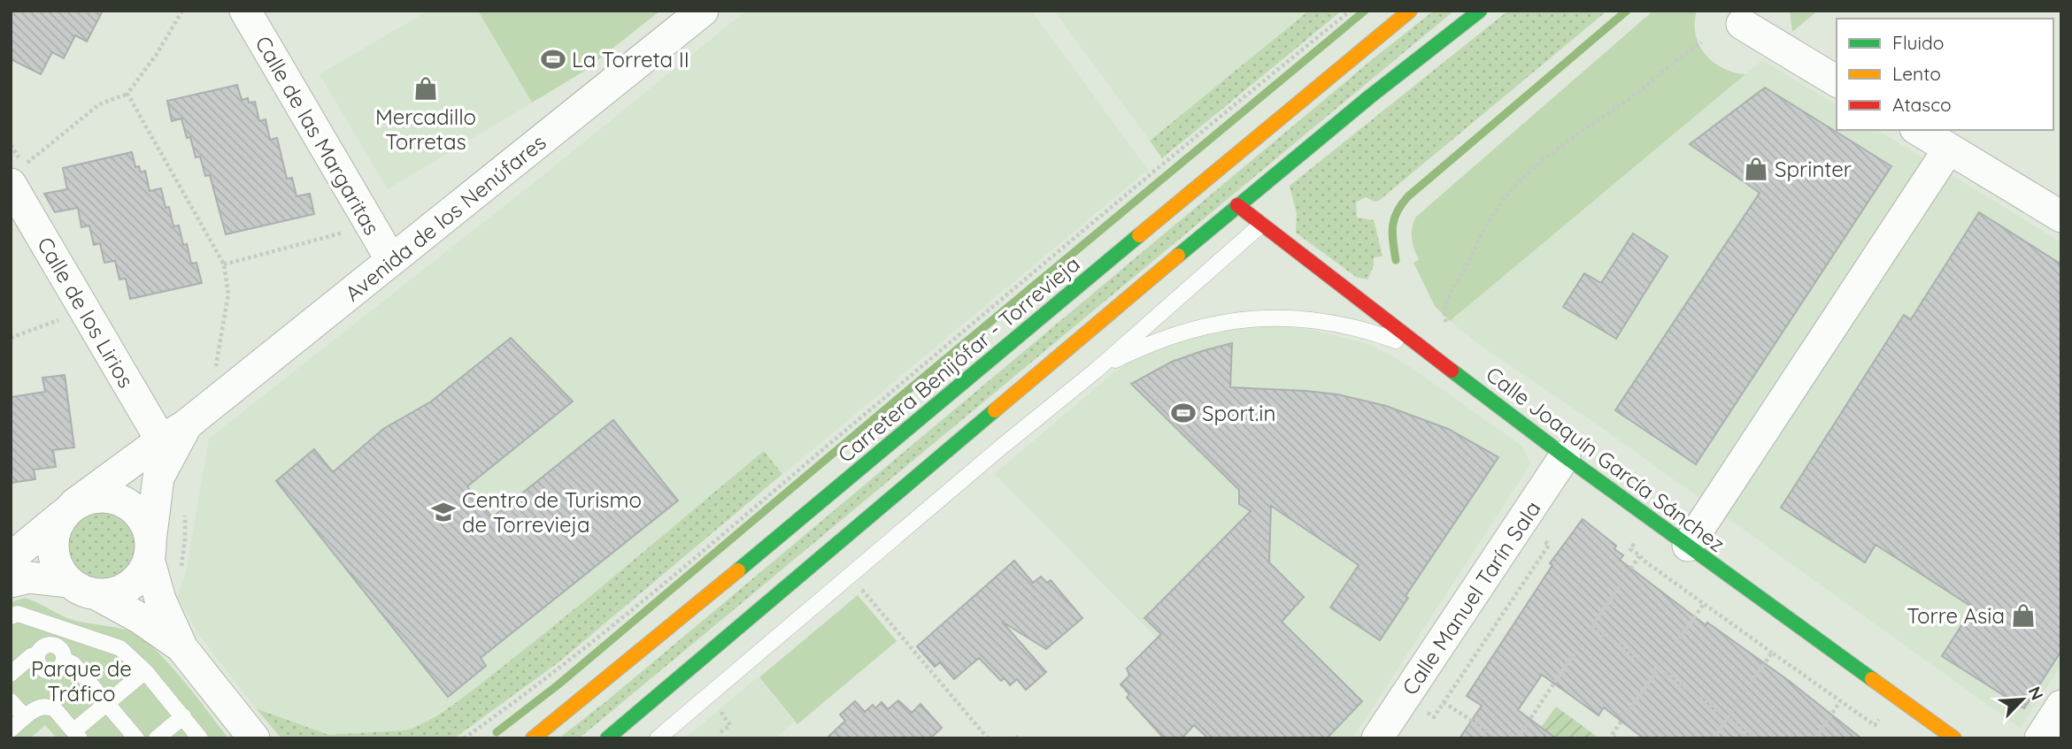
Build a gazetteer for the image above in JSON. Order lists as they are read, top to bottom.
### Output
{
  "streets": {
    "main road": ["Carretera Benijófar - Torrevieja", "Calle Joaquín García Sánchez"],
    "street": [
      "Calle de las Margaritas",
      "Avenida de los Nenúfares",
      "Calle de los Lirios",
      "Calle Manuel Tarín Sala"
    ]
  },
  "crossings": [
    ["Calle de las Margaritas", "Avenida de los Nenúfares"],
    ["Avenida de los Nenúfares", "Calle de los Lirios"],
    ["Calle Joaquín García Sánchez", "Calle Manuel Tarín Sala"]
  ],
  "parks": ["Parque de Tráfico"],
  "places": {
    "sports": ["La Torreta II", "Sport.in"],
    "shop": ["Mercadillo Torretas", "Sprinter", "Torre Asia"],
    "school or university": ["Centro de Turismo de Torrevieja"]
  },
  "legend": ["Fluido", "Lento", "Atasco"],
  "north": "top right"
}
